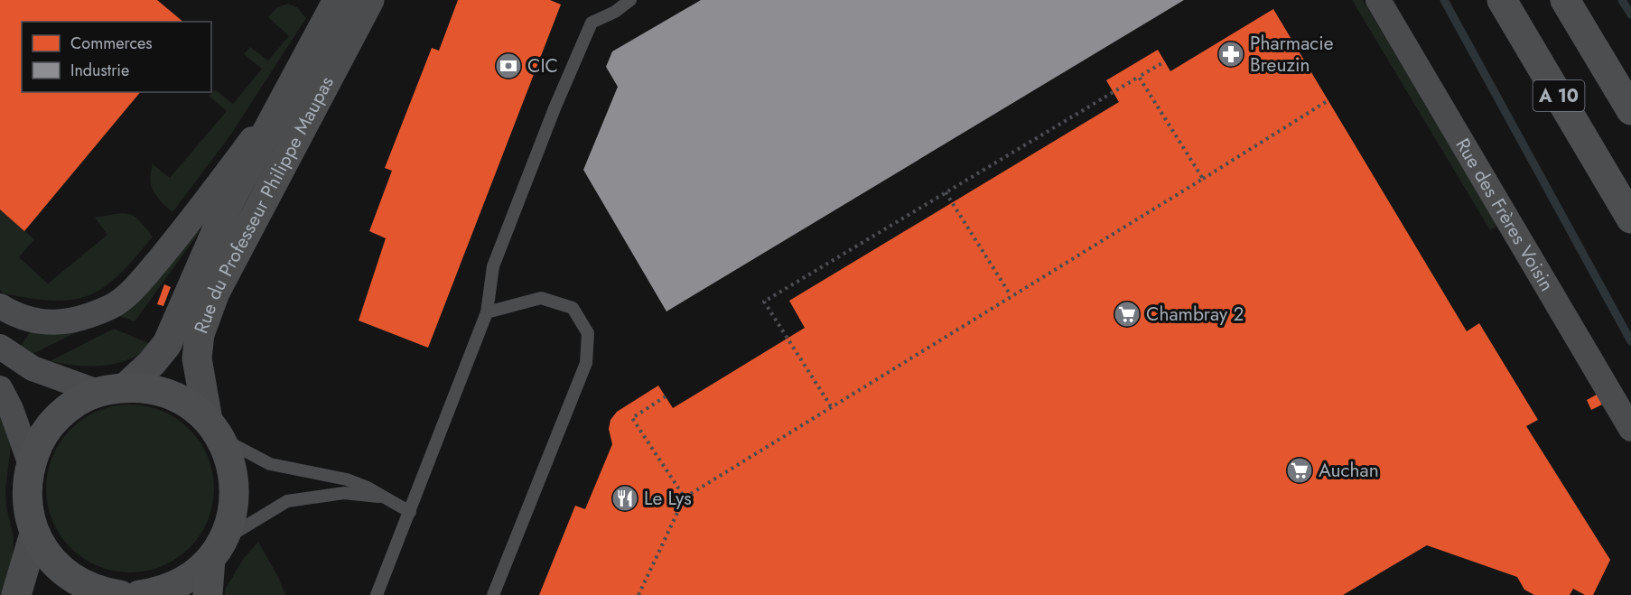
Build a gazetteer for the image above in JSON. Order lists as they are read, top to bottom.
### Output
{
  "streets": {
    "main road": ["A 10"],
    "street": ["Rue du Professeur Philippe Maupas", "Rue des Frères Voisin"]
  },
  "places": {
    "pharmacy": ["Pharmacie Breuzin"],
    "bank": ["CIC"],
    "supermarket": ["Chambray 2", "Auchan"],
    "restaurant": ["Le Lys"]
  },
  "legend": ["Commerces", "Industrie"]
}
